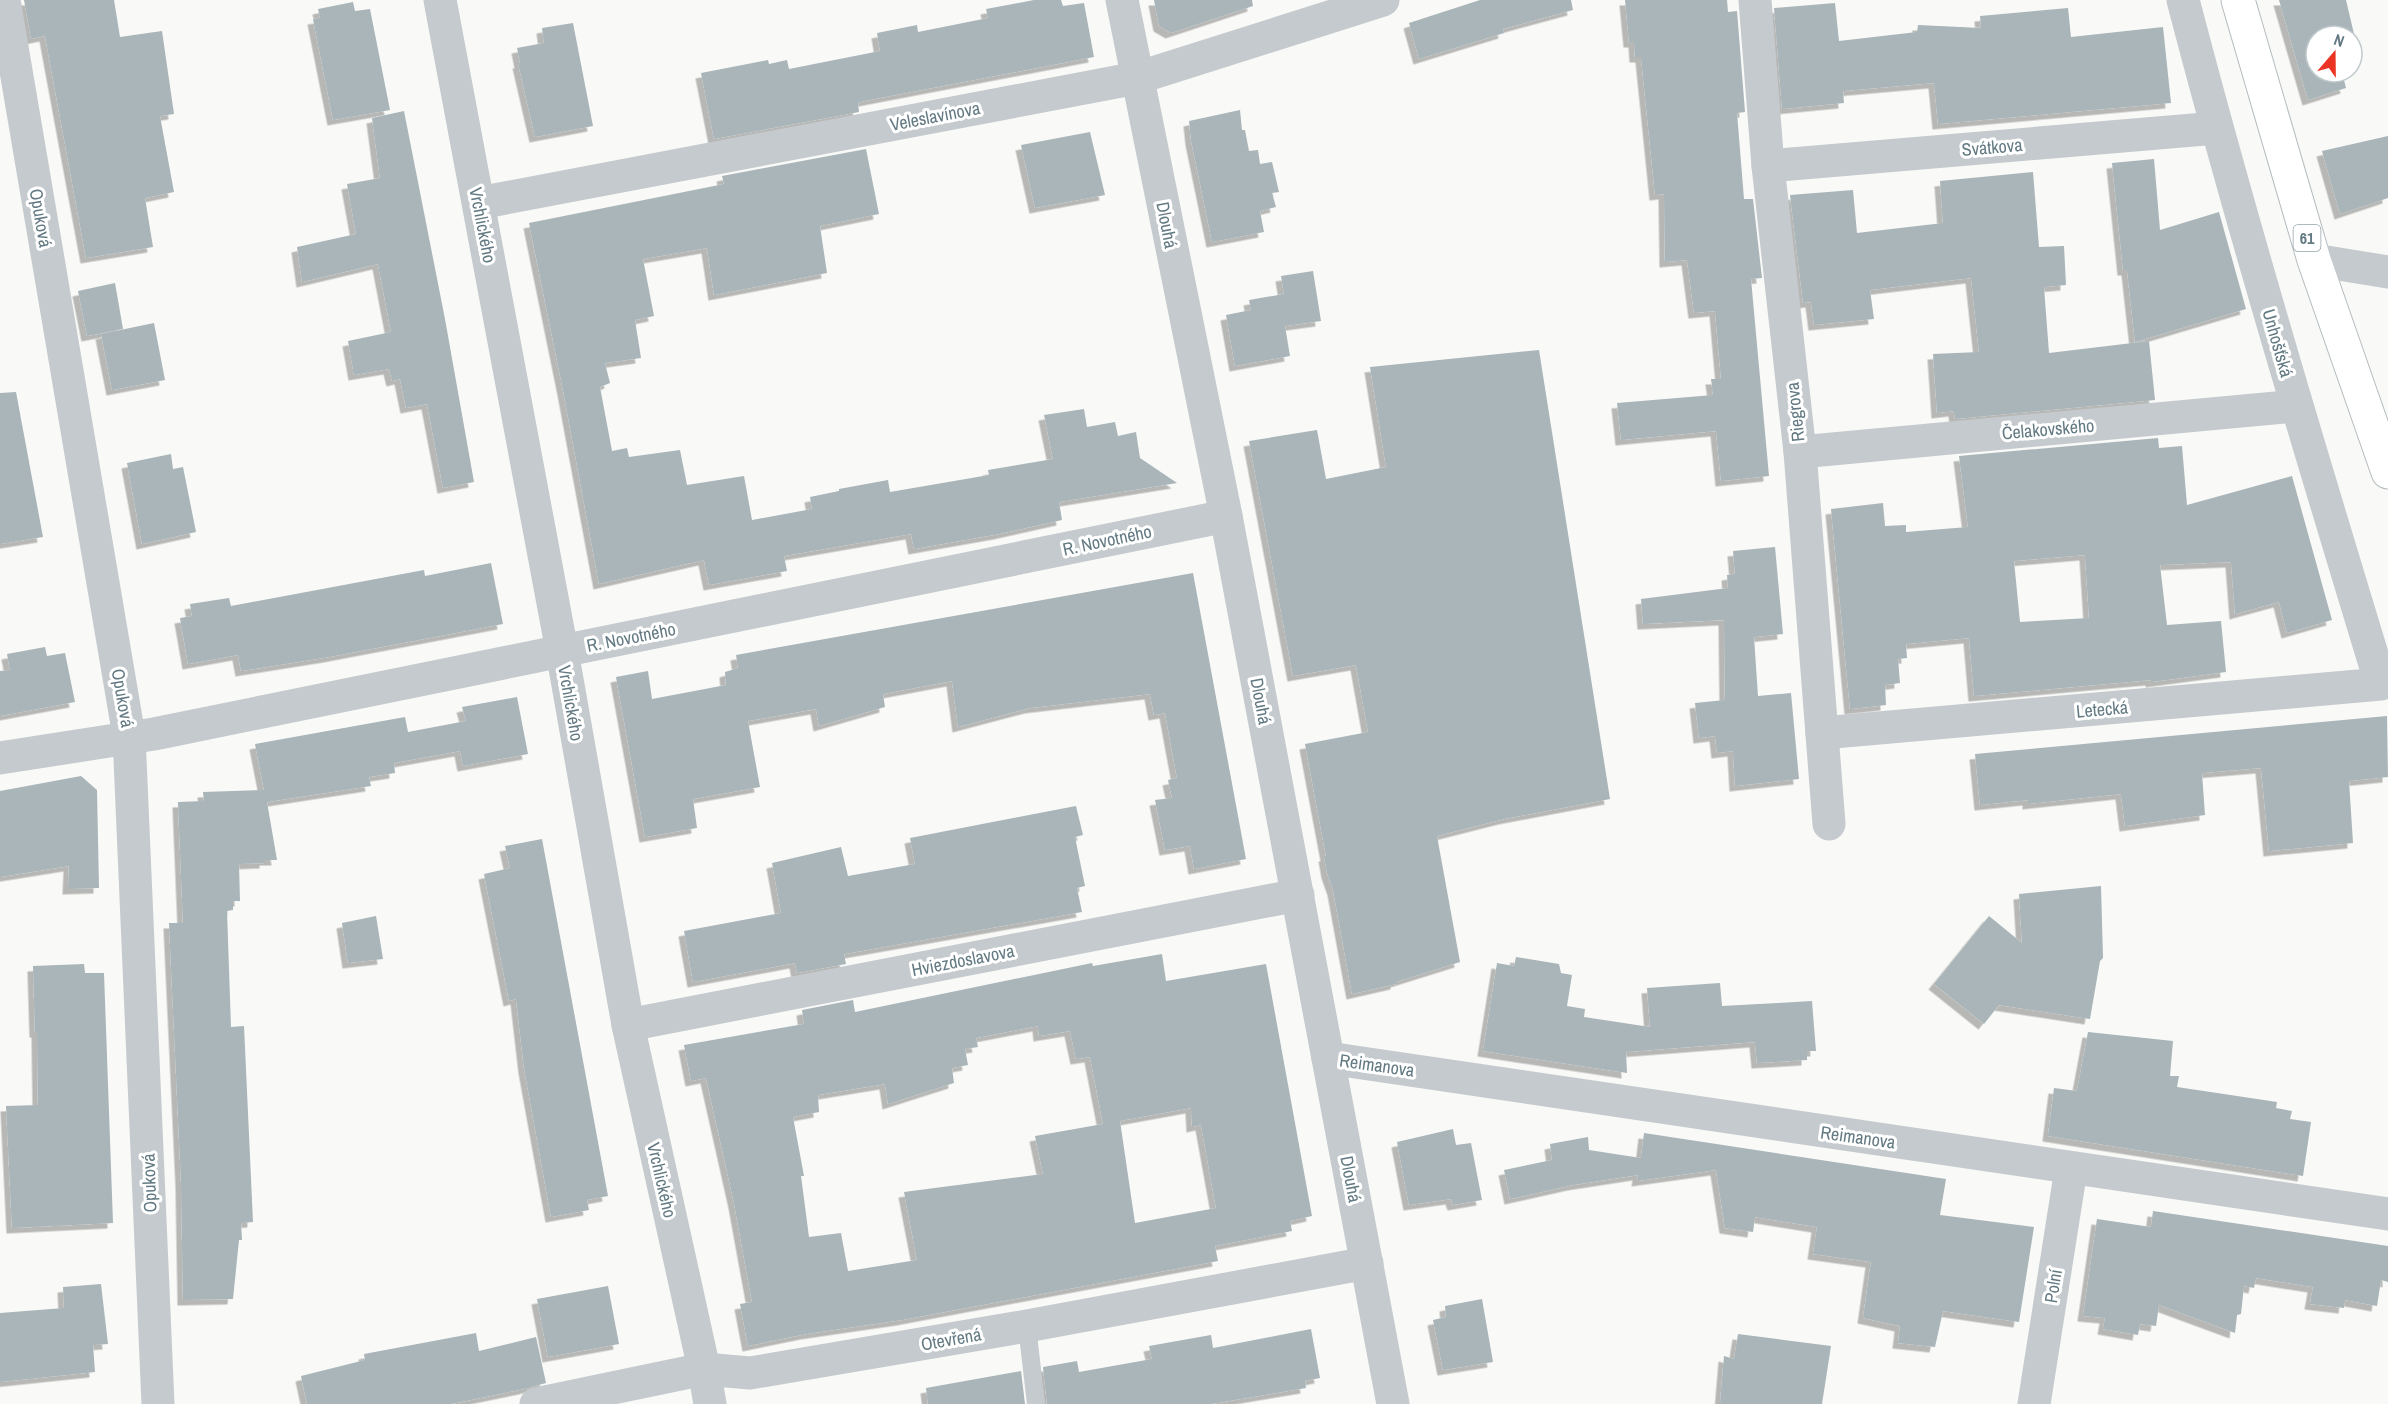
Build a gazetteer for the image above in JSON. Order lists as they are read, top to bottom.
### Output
{
  "streets": {
    "main road": ["61"],
    "street": [
      "Veleslavínova",
      "Svátkova",
      "Opuková",
      "Vrchlického",
      "Dlouhá",
      "Unhošťská",
      "Riegrova",
      "Čelakovského",
      "R. Novotného",
      "Letecká",
      "Hviezdoslavova",
      "Reimanova",
      "Polní",
      "Otevřená"
    ]
  },
  "crossings": [
    ["Veleslavínova", "Vrchlického"],
    ["Veleslavínova", "Dlouhá"],
    ["Svátkova", "Unhošťská"],
    ["Svátkova", "Riegrova"],
    ["Opuková", "R. Novotného"],
    ["Vrchlického", "R. Novotného"],
    ["Vrchlického", "Hviezdoslavova"],
    ["Vrchlického", "Otevřená"],
    ["Dlouhá", "R. Novotného"],
    ["Dlouhá", "Hviezdoslavova"],
    ["Dlouhá", "Reimanova"],
    ["Dlouhá", "Otevřená"],
    ["Unhošťská", "Čelakovského"],
    ["Unhošťská", "Letecká"],
    ["Riegrova", "Čelakovského"],
    ["Riegrova", "Letecká"],
    ["Reimanova", "Polní"]
  ],
  "north": "top"
}
